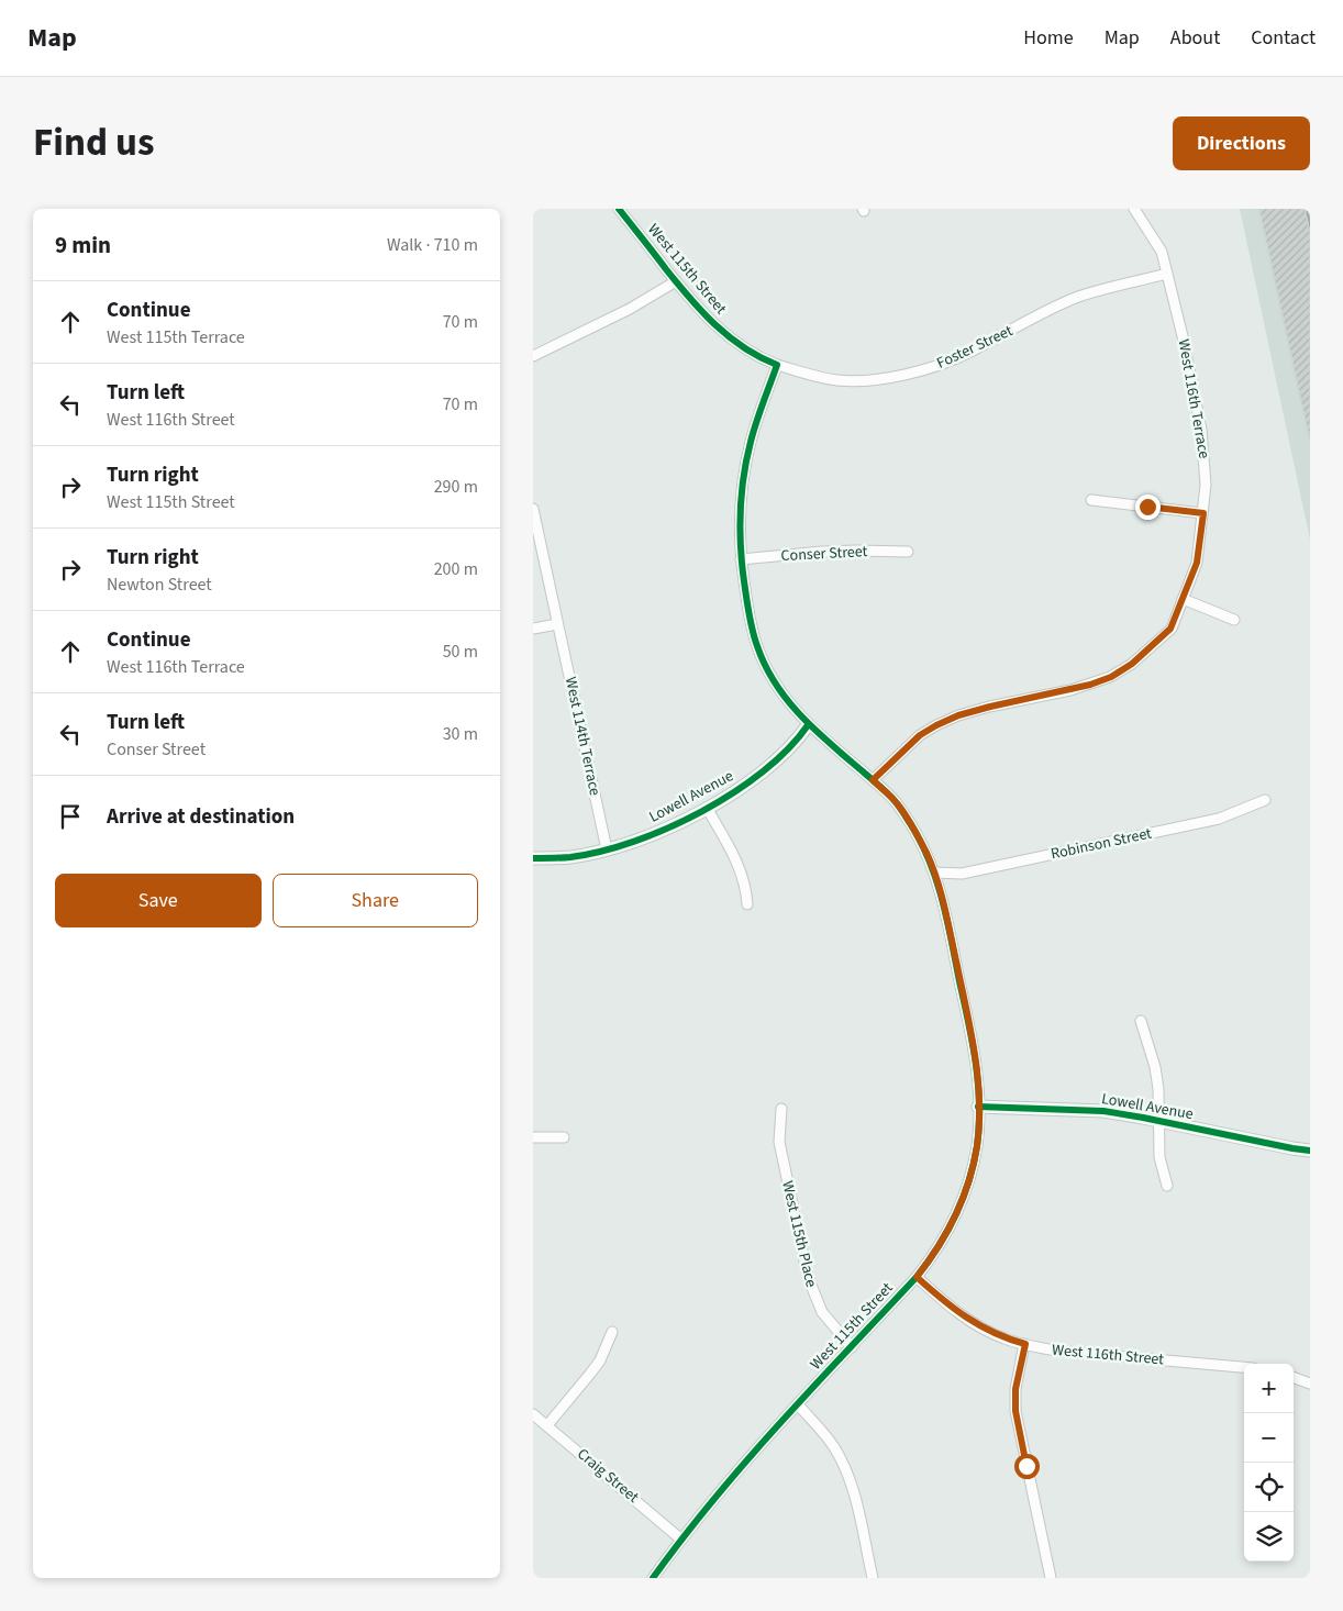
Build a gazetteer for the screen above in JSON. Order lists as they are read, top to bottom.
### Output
{
  "streets": {
    "street": [
      "West 115th Street",
      "Foster Street",
      "West 116th Terrace",
      "Conser Street",
      "West 114th Terrace",
      "Lowell Avenue",
      "Robinson Street",
      "West 115th Place",
      "West 116th Street",
      "Craig Street"
    ]
  },
  "crossings": [
    ["West 115th Street", "Foster Street"],
    ["West 115th Street", "West 116th Terrace"],
    ["West 115th Street", "Conser Street"],
    ["West 115th Street", "Lowell Avenue"],
    ["West 115th Street", "Robinson Street"],
    ["West 115th Street", "West 115th Place"],
    ["West 115th Street", "West 116th Street"],
    ["West 115th Street", "Craig Street"],
    ["Foster Street", "West 116th Terrace"],
    ["West 114th Terrace", "Lowell Avenue"]
  ],
  "page": {
    "header": "Map",
    "nav": [
      "Home",
      "Map",
      "About",
      "Contact"
    ],
    "title": "Find us",
    "buttons": [
      "Directions",
      ["Save", "Share"]
    ],
    "heading": ["9 min", "Walk · 710 m"],
    "list": [
      ["Continue", "West 115th Terrace", "70 m"],
      ["Turn left", "West 116th Street", "70 m"],
      ["Turn right", "West 115th Street", "290 m"],
      ["Turn right", "Newton Street", "200 m"],
      ["Continue", "West 116th Terrace", "50 m"],
      ["Turn left", "Conser Street", "30 m"],
      "Arrive at destination"
    ],
    "map_buttons": ["+", "−"]
  }
}
